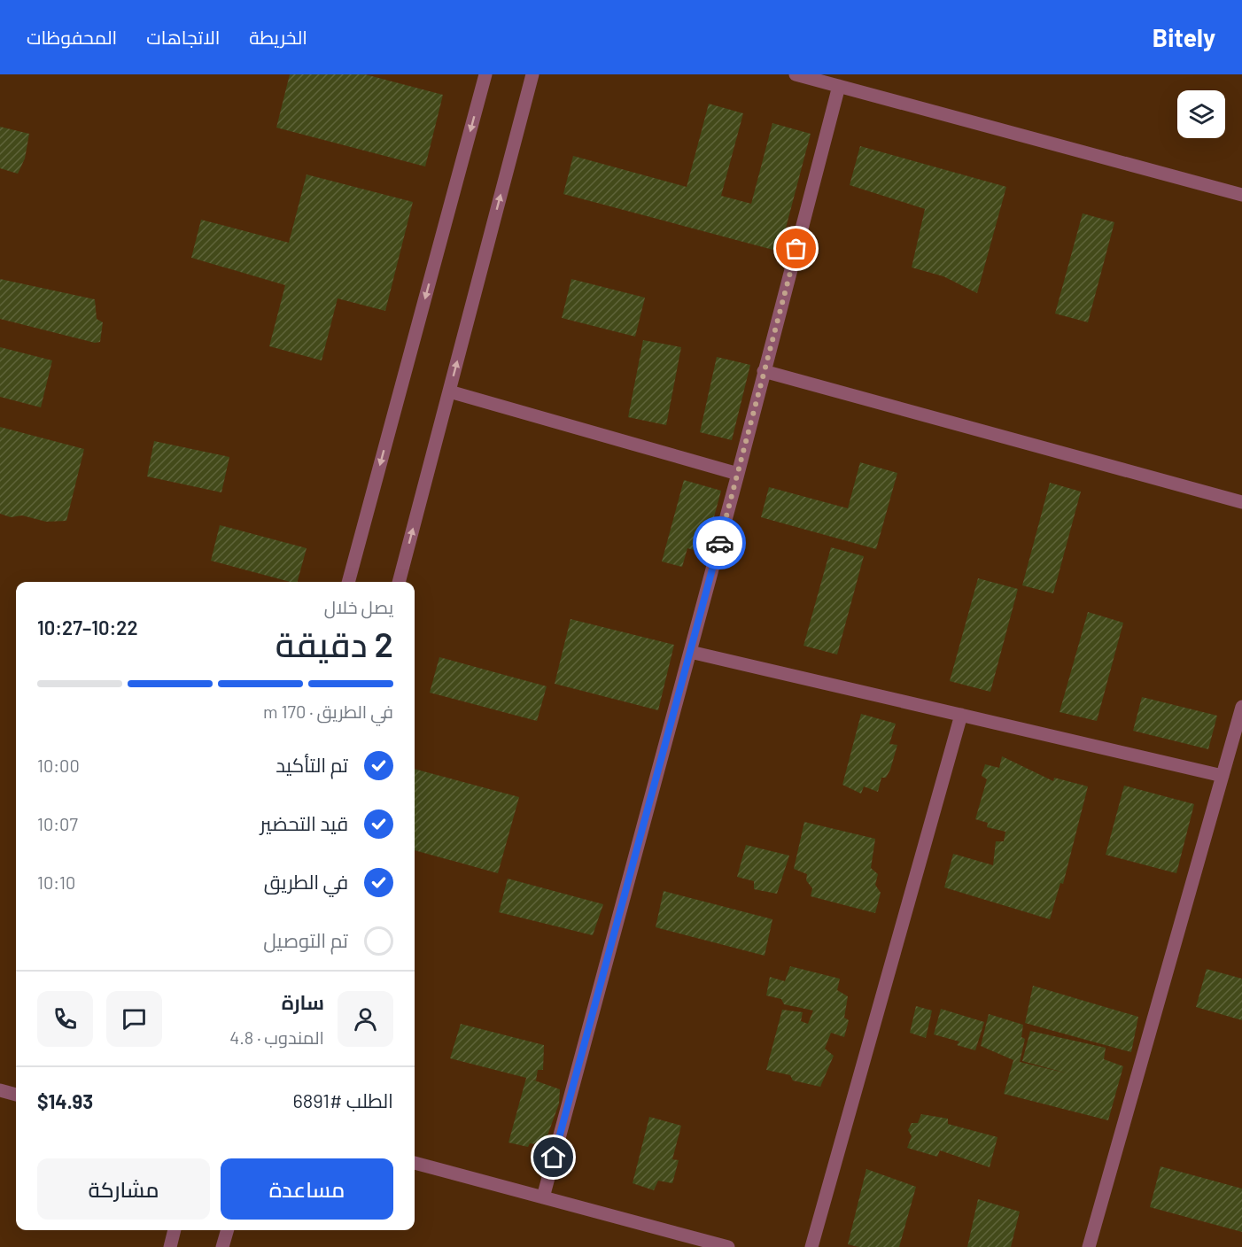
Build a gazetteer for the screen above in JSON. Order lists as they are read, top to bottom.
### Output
{
  "page": {
    "header": "Bitely",
    "nav": ["الخريطة", "الاتجاهات", "المحفوظات"],
    "heading": ["2 دقيقة", "يصل خلال", "10:22–10:27"],
    "panel": [
      "سارة",
      "المندوب · 4.8",
      "الطلب #6891",
      "$14.93"
    ],
    "bar": "في الطريق · 170 m",
    "list": [
      ["تم التأكيد", "10:00"],
      ["قيد التحضير", "10:07"],
      ["في الطريق", "10:10"],
      "تم التوصيل"
    ],
    "buttons": ["مساعدة", "مشاركة"]
  }
}
